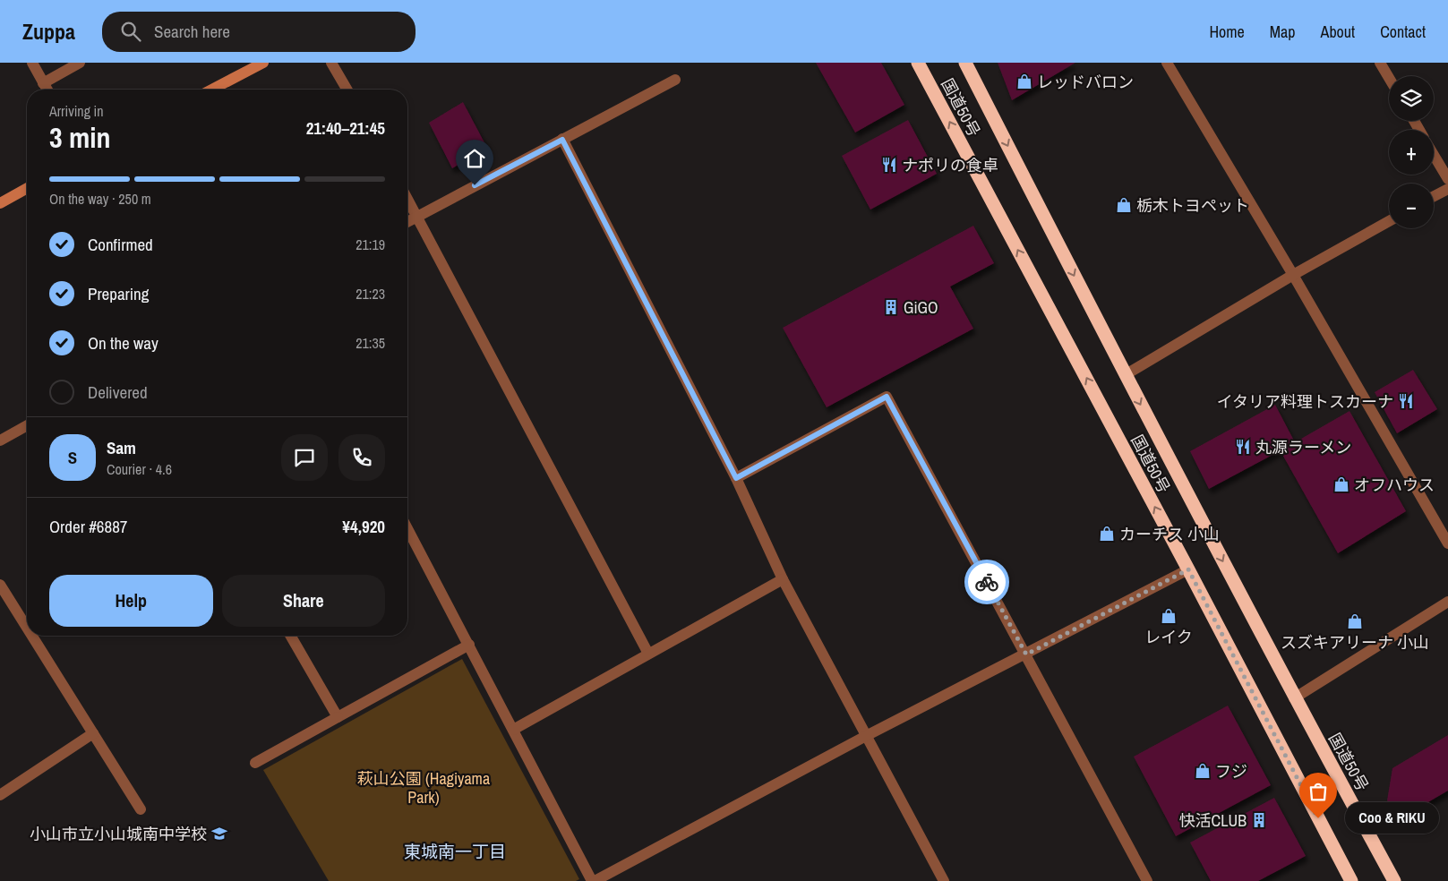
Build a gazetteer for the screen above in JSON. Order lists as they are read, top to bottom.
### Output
{
  "streets": {
    "highway": ["国道50号"]
  },
  "districts": ["東城南一丁目"],
  "parks": ["萩山公園 (Hagiyama Park)"],
  "places": {
    "shop": [
      "レッドバロン",
      "栃木トヨペット",
      "オフハウス",
      "カーチス 小山",
      "レイク",
      "スズキアリーナ 小山",
      "フジ"
    ],
    "restaurant": ["ナポリの食卓", "イタリア料理トスカーナ", "丸源ラーメン"],
    "building": ["GiGO", "快活CLUB"],
    "other": ["Coo & RIKU"],
    "school or university": ["小山市立小山城南中学校"]
  },
  "page": {
    "header": "Zuppa",
    "search": "Search here",
    "nav": [
      "Home",
      "Map",
      "About",
      "Contact"
    ],
    "map_buttons": ["+", "−"],
    "heading": ["3 min", "Arriving in", "21:40–21:45"],
    "panel": [
      "Sam",
      "Courier · 4.6",
      "Order #6887",
      "¥4,920"
    ],
    "bar": "On the way · 250 m",
    "list": [
      ["Confirmed", "21:19"],
      ["Preparing", "21:23"],
      ["On the way", "21:35"],
      "Delivered"
    ],
    "round": "S",
    "buttons": ["Help", "Share"],
    "bubble": "Coo & RIKU"
  }
}
